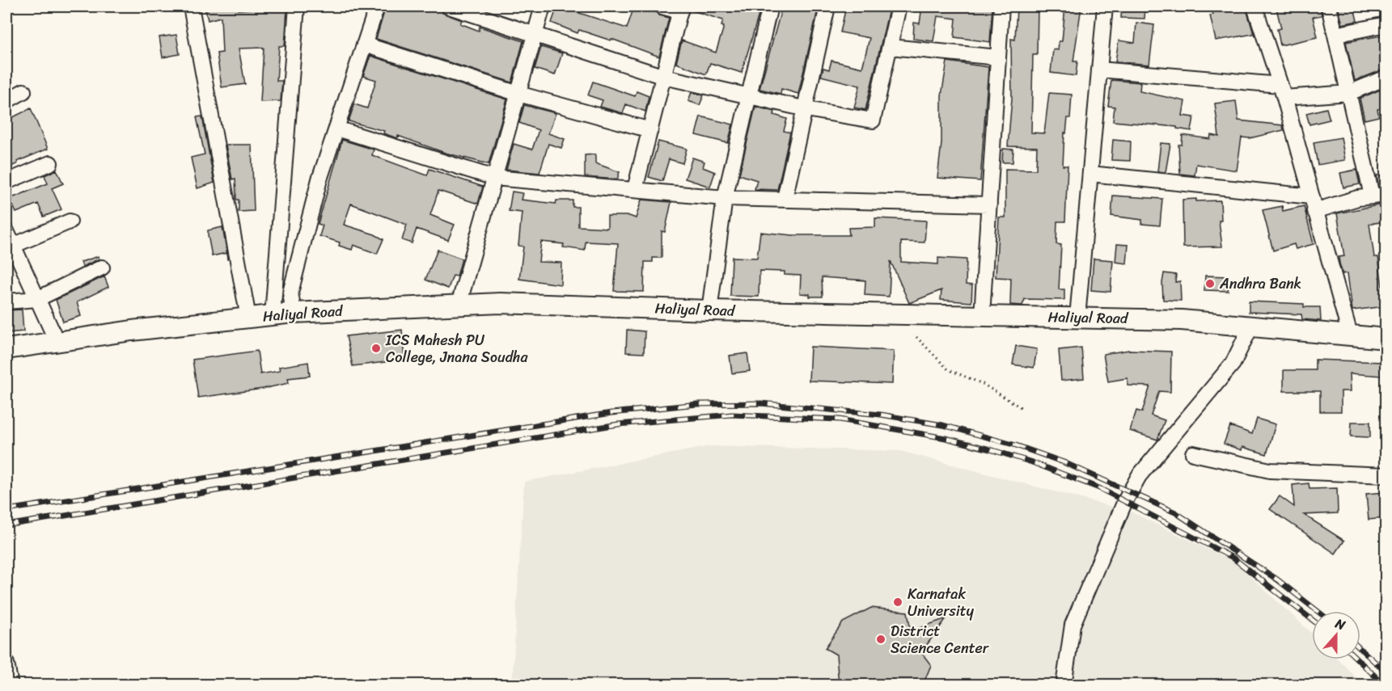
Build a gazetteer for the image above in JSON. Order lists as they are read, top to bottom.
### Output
{
  "streets": {
    "main road": ["Haliyal Road"]
  },
  "places": [
    "Andhra Bank",
    "ICS Mahesh PU College, Jnana Soudha",
    "Karnatak University",
    "District Science Center"
  ],
  "north": "top"
}
